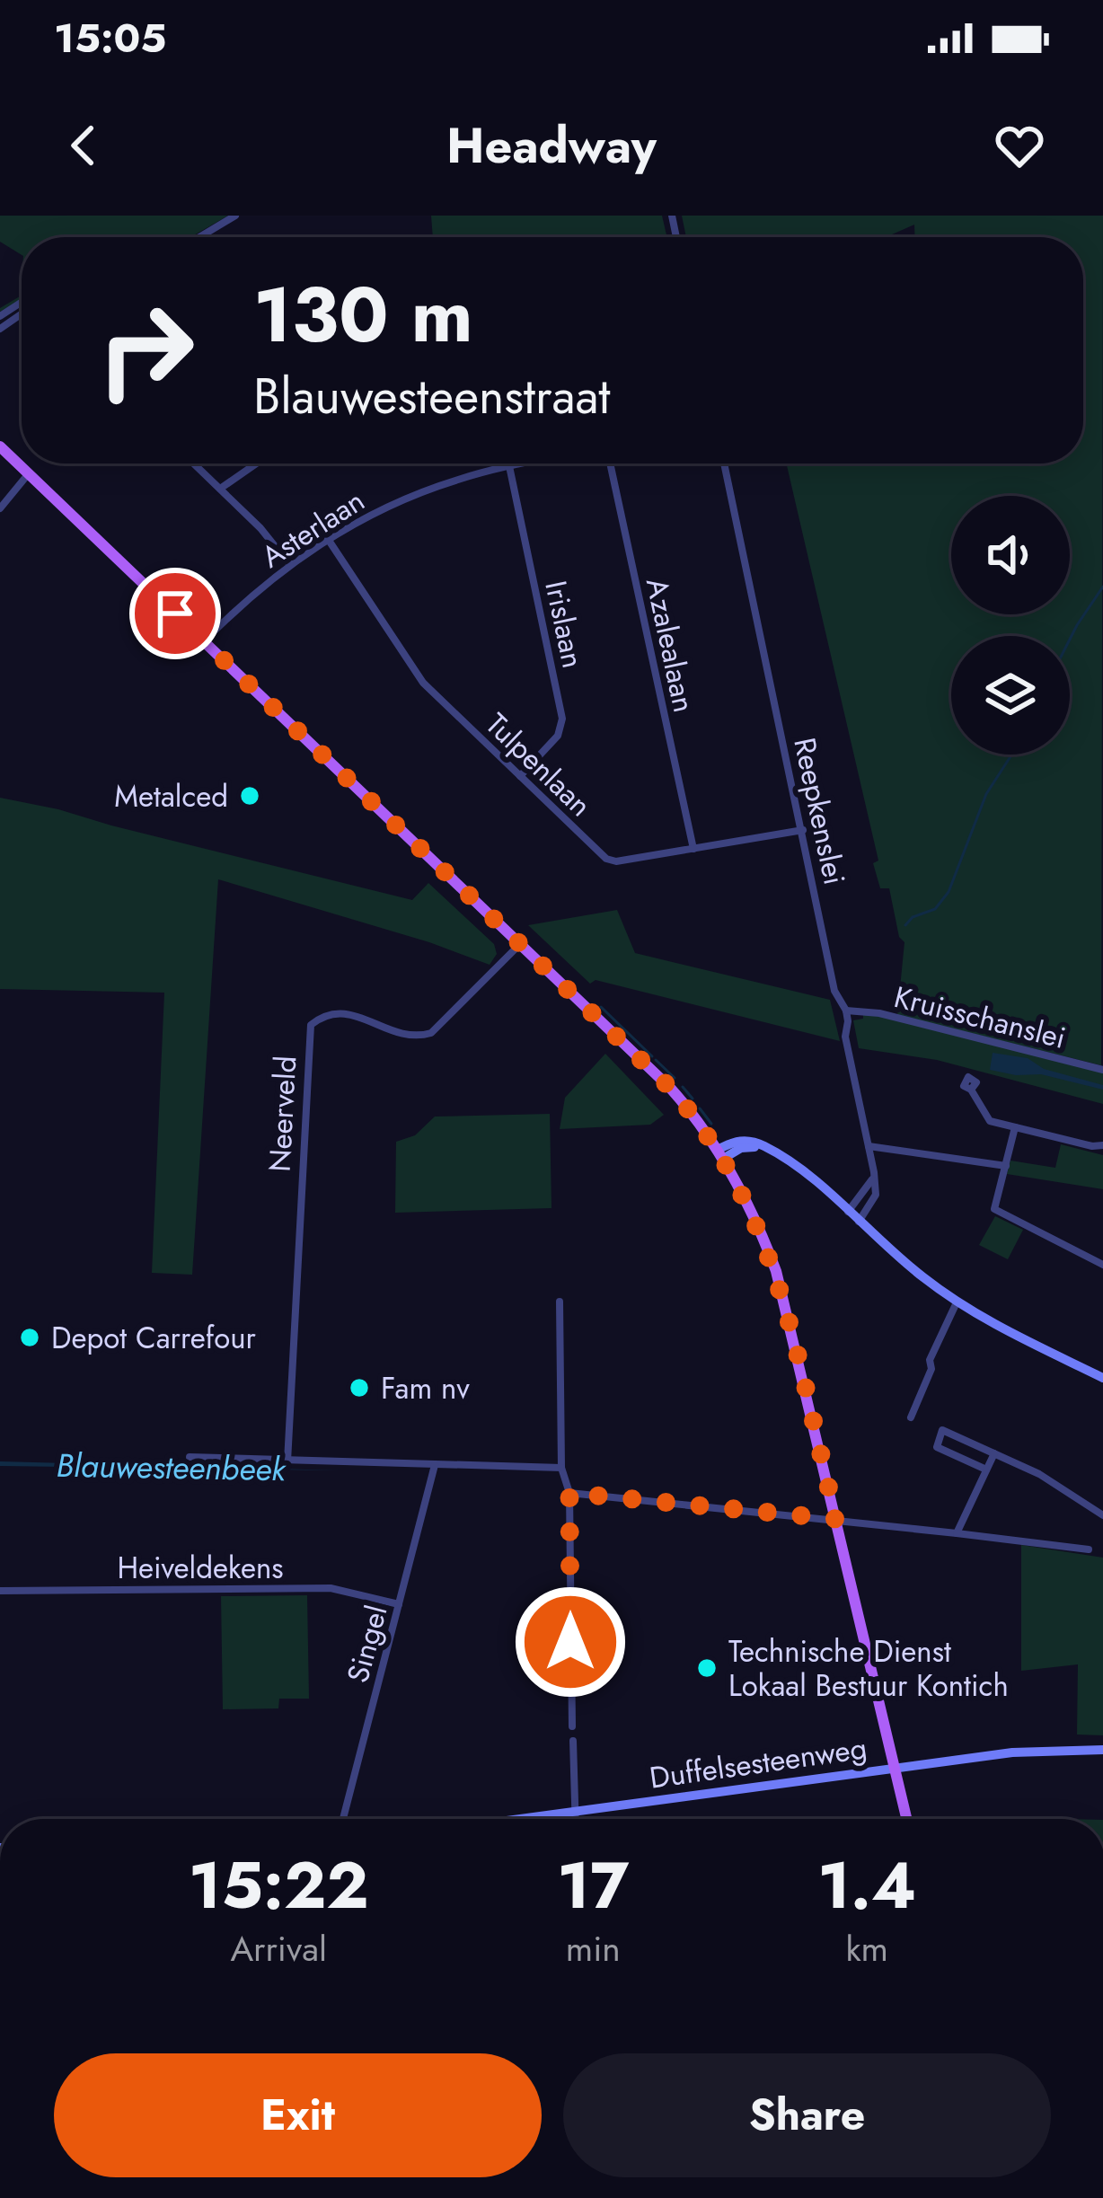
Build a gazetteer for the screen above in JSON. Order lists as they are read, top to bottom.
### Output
{
  "streets": {
    "street": [
      "Asterlaan",
      "Irislaan",
      "Azalealaan",
      "Tulpenlaan",
      "Reepkenslei",
      "Kruisschanslei",
      "Neerveld",
      "Heiveldekens",
      "Singel",
      "Duffelsesteenweg"
    ]
  },
  "crossings": [
    ["Asterlaan", "Irislaan"],
    ["Asterlaan", "Tulpenlaan"],
    ["Irislaan", "Tulpenlaan"],
    ["Azalealaan", "Tulpenlaan"],
    ["Tulpenlaan", "Reepkenslei"],
    ["Reepkenslei", "Kruisschanslei"],
    ["Heiveldekens", "Singel"]
  ],
  "water": ["Blauwesteenbeek"],
  "places": [
    "Metalced",
    "Depot Carrefour",
    "Fam nv",
    "Technische Dienst Lokaal Bestuur Kontich"
  ],
  "page": {
    "status": "15:05",
    "header": "Headway",
    "turn": ["130 m", "Blauwesteenstraat"],
    "eta": [
      "15:22",
      "Arrival",
      "17",
      "min",
      "1.4",
      "km"
    ],
    "buttons": ["Exit", "Share"]
  }
}
